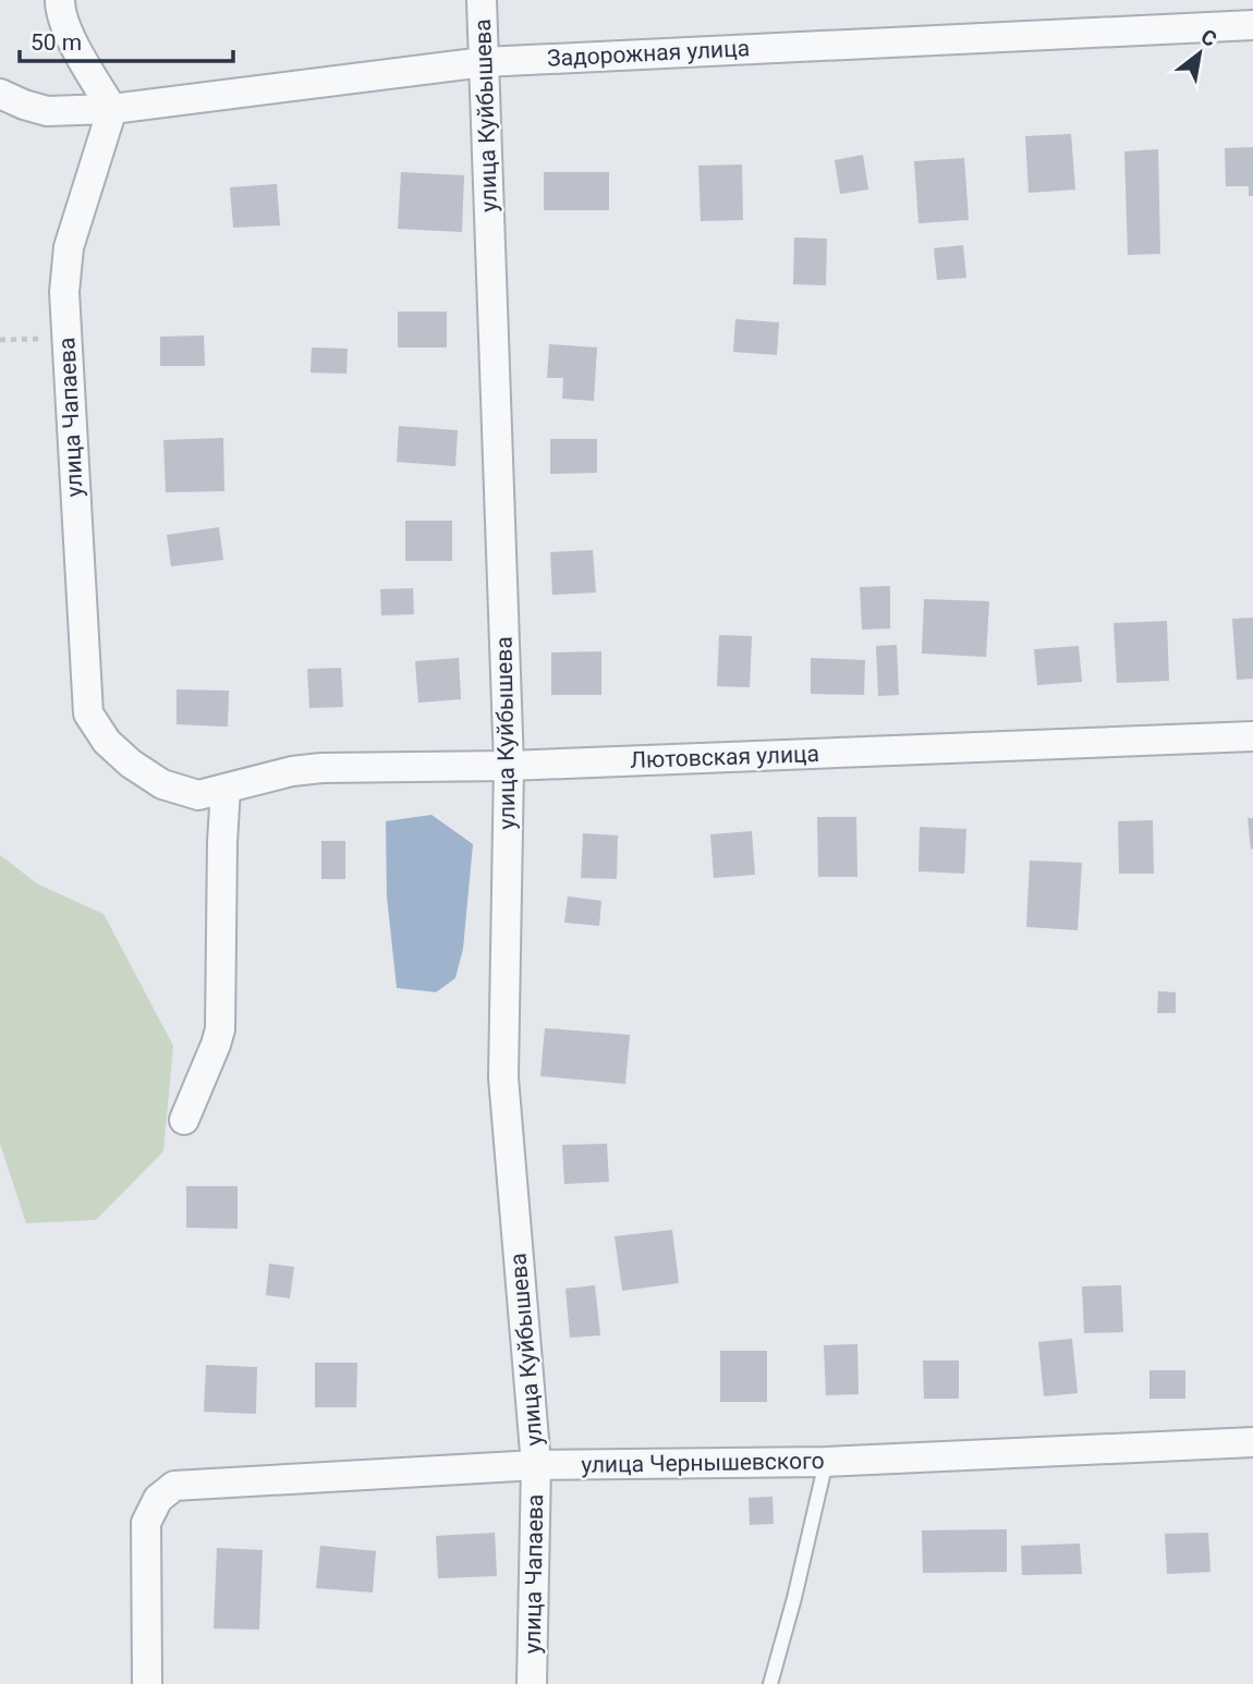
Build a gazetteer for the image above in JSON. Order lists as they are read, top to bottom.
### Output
{
  "streets": {
    "street": [
      "Задорожная улица",
      "улица Куйбышева",
      "улица Чапаева",
      "Лютовская улица",
      "улица Чернышевского"
    ]
  },
  "crossings": [
    ["Задорожная улица", "улица Куйбышева"],
    ["Задорожная улица", "улица Чапаева"],
    ["улица Куйбышева", "улица Чапаева"],
    ["улица Куйбышева", "Лютовская улица"],
    ["улица Куйбышева", "улица Чернышевского"],
    ["улица Чапаева", "Лютовская улица"],
    ["улица Чапаева", "улица Чернышевского"]
  ],
  "scale_bar": "50 m",
  "north": "top right"
}
